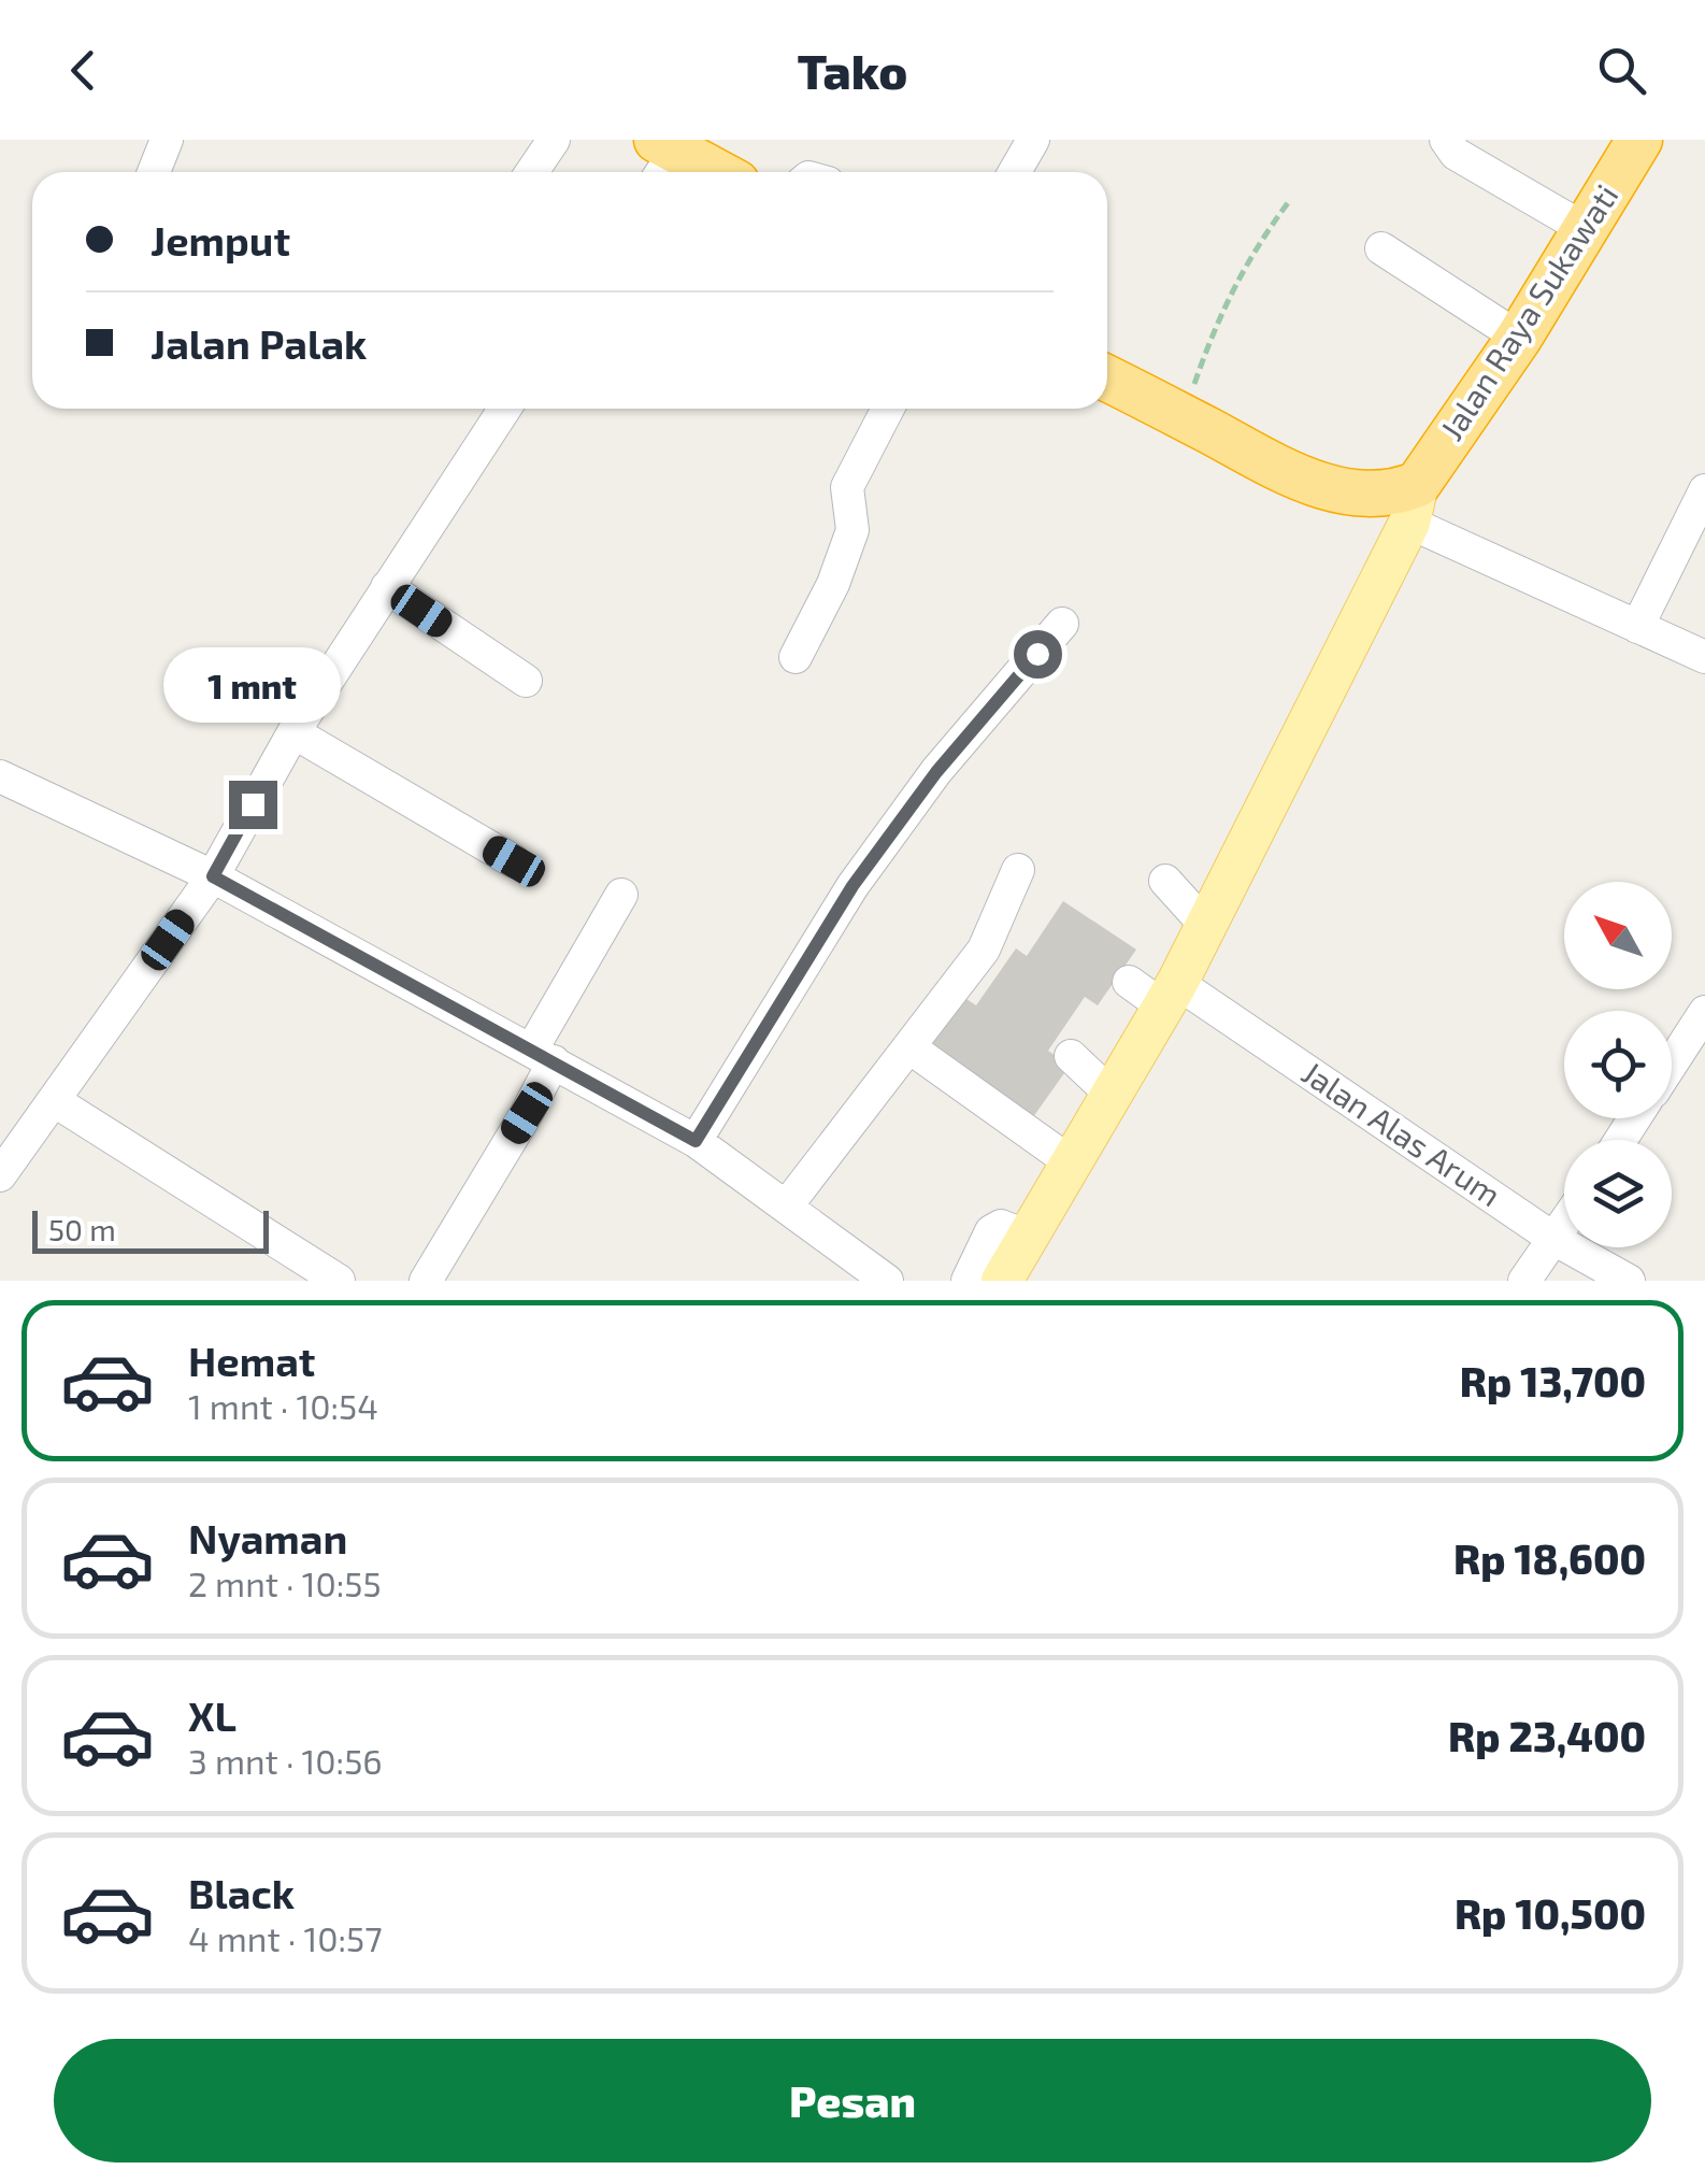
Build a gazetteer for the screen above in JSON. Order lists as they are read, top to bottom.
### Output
{
  "streets": {
    "highway": ["Jalan Raya Sukawati"],
    "street": ["Jalan Alas Arum"]
  },
  "scale_bar": "50 m",
  "north": "top left",
  "page": {
    "header": "Tako",
    "banner": ["Jemput", "Jalan Palak"],
    "bubble": "1 mnt",
    "scale": "50 m",
    "list": [
      {
        "name": "Hemat",
        "note": "1 mnt · 10:54",
        "value": "Rp 13,700"
      },
      {
        "name": "Nyaman",
        "note": "2 mnt · 10:55",
        "value": "Rp 18,600"
      },
      {
        "name": "XL",
        "note": "3 mnt · 10:56",
        "value": "Rp 23,400"
      },
      {
        "name": "Black",
        "note": "4 mnt · 10:57",
        "value": "Rp 10,500"
      }
    ],
    "buttons": "Pesan"
  }
}
